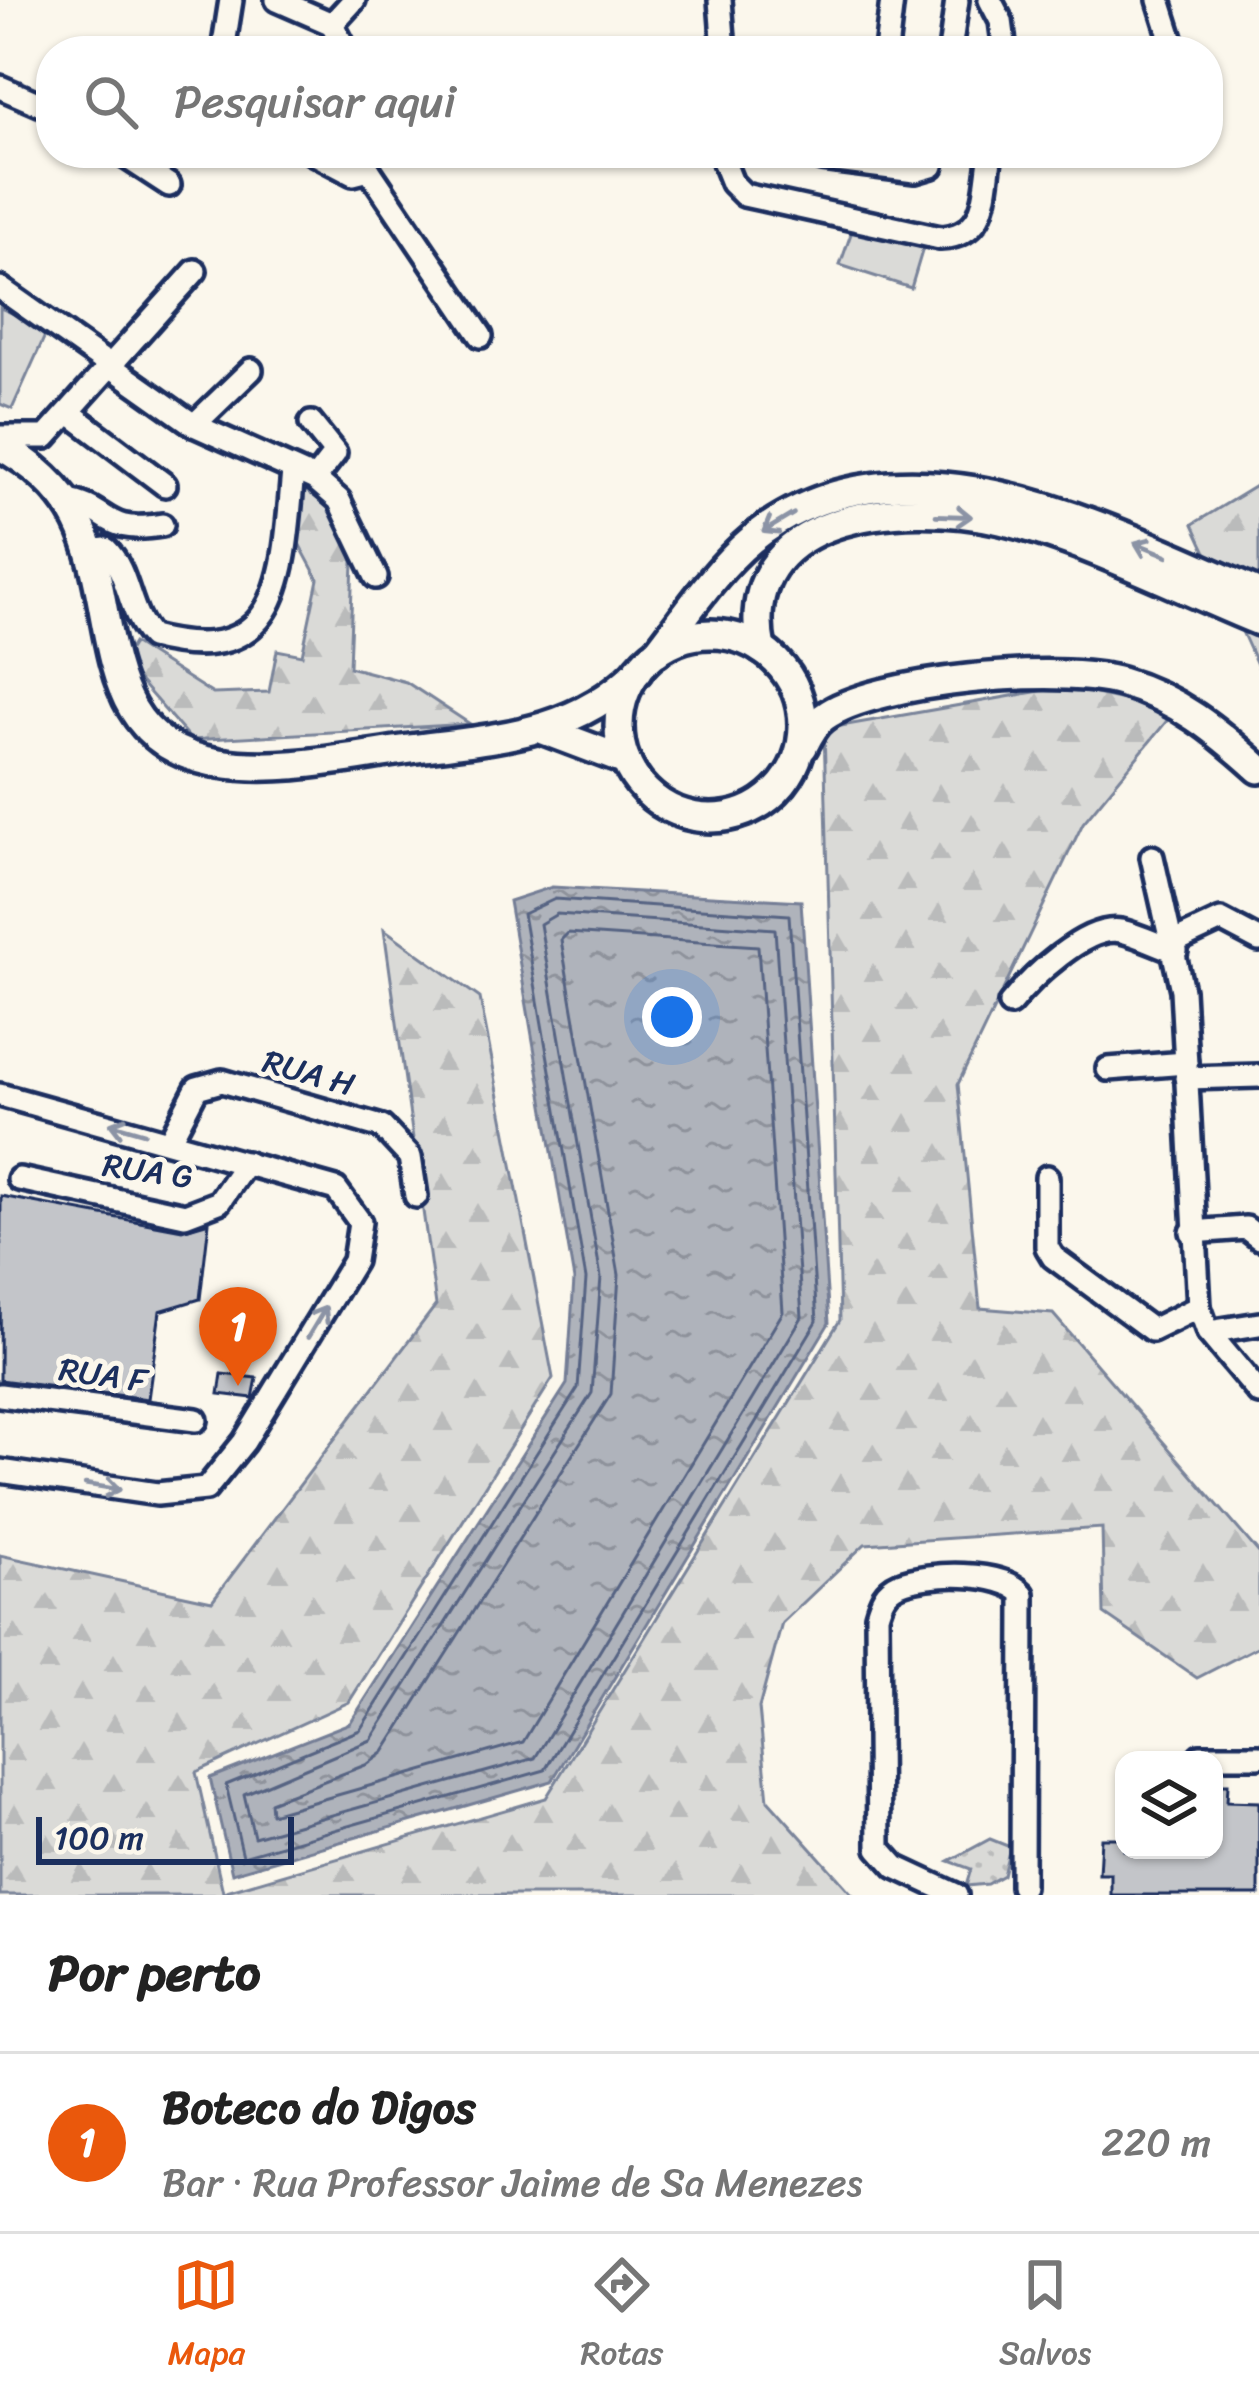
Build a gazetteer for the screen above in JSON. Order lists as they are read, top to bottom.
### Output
{
  "streets": {
    "street": ["RUA H", "RUA G", "RUA F"]
  },
  "scale_bar": "100 m",
  "page": {
    "search": "Pesquisar aqui",
    "pins": "1",
    "scale": "100 m",
    "heading": "Por perto",
    "list": [
      {
        "mark": "1",
        "name": "Boteco do Digos",
        "note": "Bar · Rua Professor Jaime de Sa Menezes",
        "value": "220 m"
      }
    ],
    "nav": ["Mapa", "Rotas", "Salvos"]
  }
}
